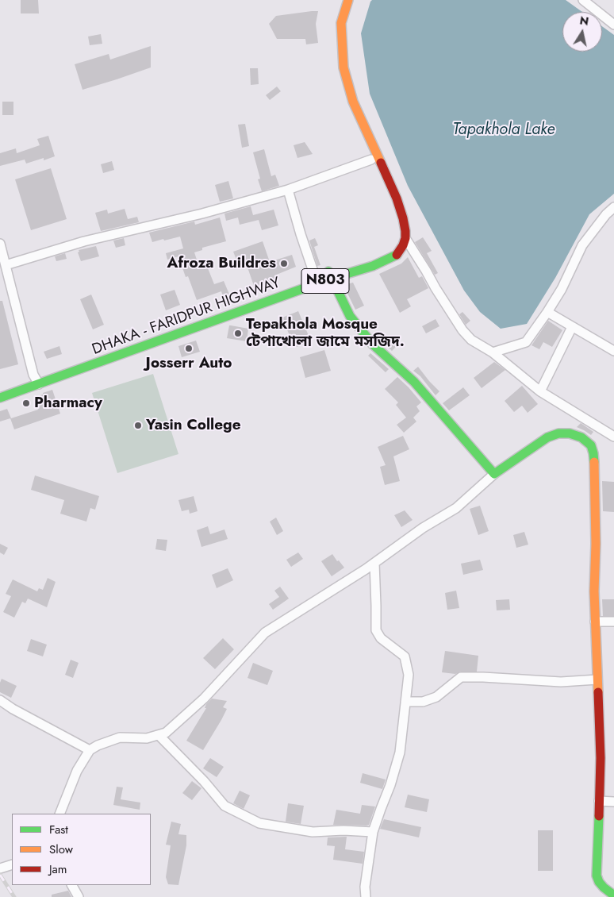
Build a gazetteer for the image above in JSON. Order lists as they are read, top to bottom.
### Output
{
  "streets": {
    "main road": ["N803", "DHAKA - FARIDPUR HIGHWAY"]
  },
  "water": ["Tapakhola Lake"],
  "places": [
    "Afroza Buildres",
    "Tepakhola Mosque টেপাখোলা জামে মসজিদ.",
    "Josserr Auto",
    "Pharmacy",
    "Yasin College"
  ],
  "legend": ["Fast", "Slow", "Jam"],
  "north": "top"
}
